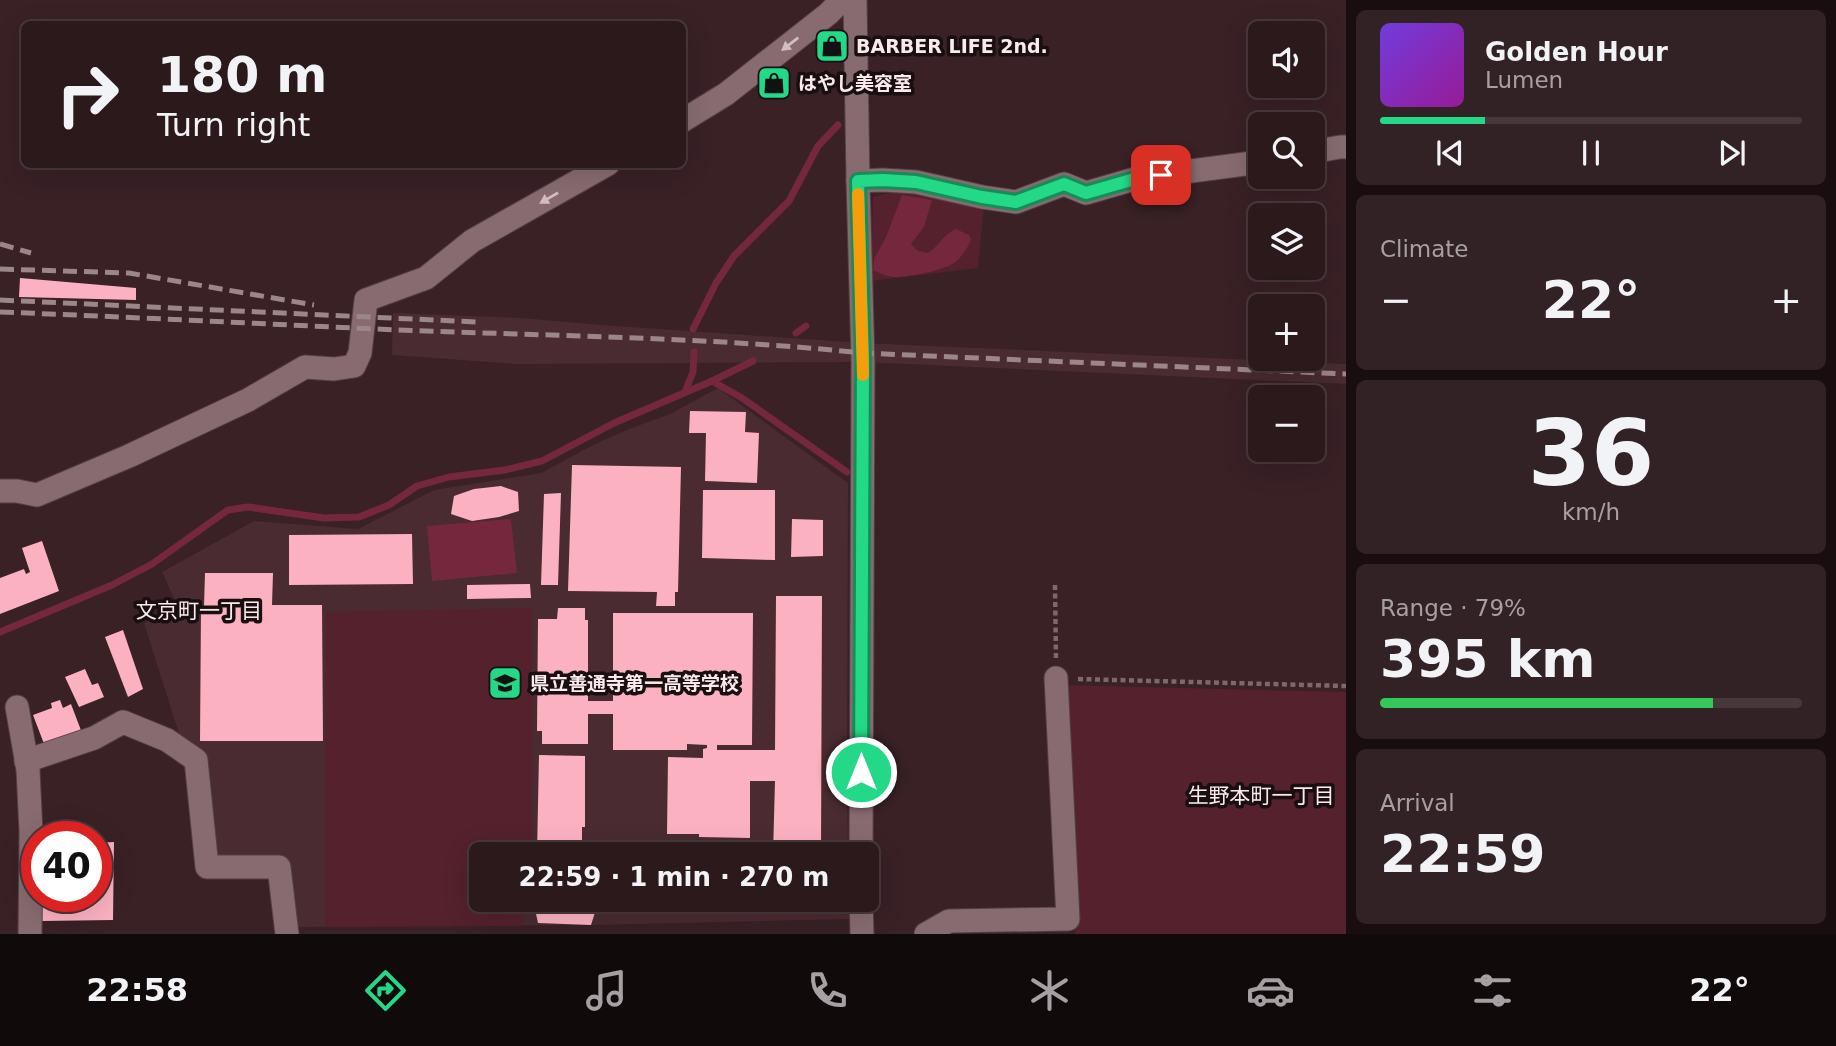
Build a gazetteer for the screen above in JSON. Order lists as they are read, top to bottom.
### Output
{
  "districts": ["文京町一丁目", "生野本町一丁目"],
  "places": {
    "shop": ["BARBER LIFE 2nd.", "はやし美容室"],
    "school or university": ["県立善通寺第一高等学校"]
  },
  "page": {
    "map_buttons": ["+", "−"],
    "turn": ["180 m", "Turn right"],
    "song": ["Golden Hour", "Lumen"],
    "tile": [
      "Climate",
      ["36", "km/h"],
      ["Range · 79%", "395 km"],
      ["Arrival", "22:59"]
    ],
    "heat": ["−", "22°", "+"],
    "limit": "40",
    "trip": "22:59 · 1 min · 270 m",
    "tabs": ["22:58", "22°"]
  }
}
